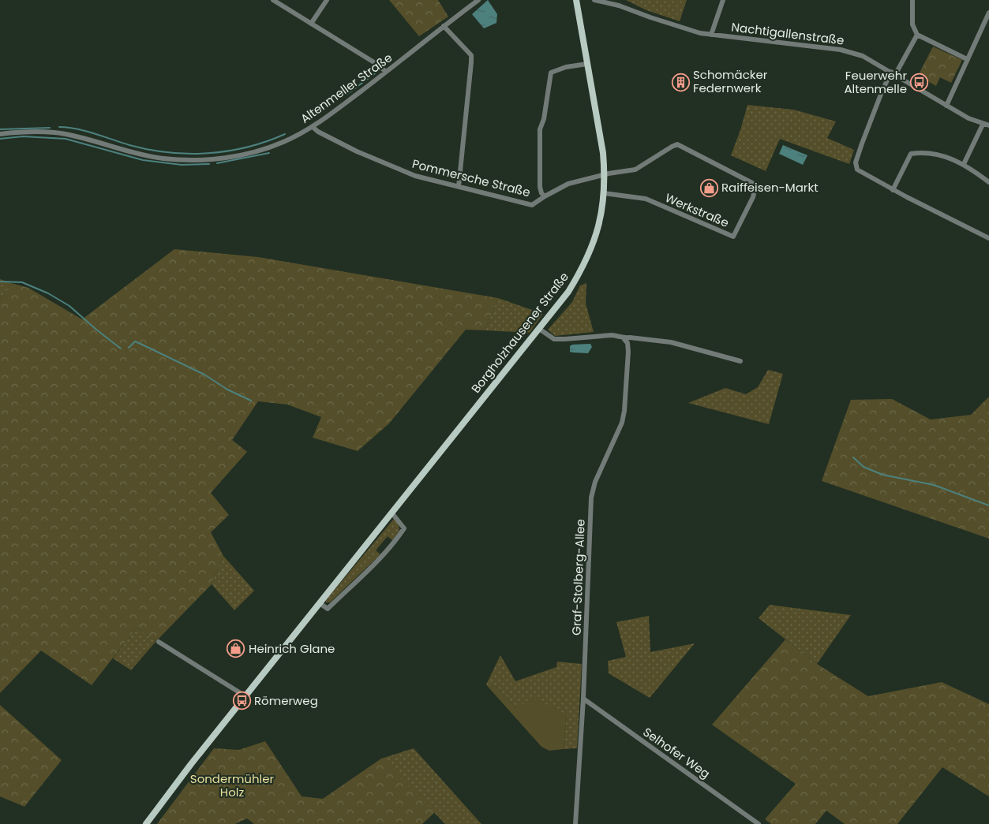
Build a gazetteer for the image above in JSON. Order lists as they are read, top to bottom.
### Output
{
  "streets": {
    "main road": ["Borgholzhausener Straße"],
    "street": [
      "Nachtigallenstraße",
      "Altenmeller Straße",
      "Pommersche Straße",
      "Werkstraße",
      "Graf-Stolberg-Allee",
      "Selhofer Weg"
    ]
  },
  "crossings": [
    ["Altenmeller Straße", "Pommersche Straße"],
    ["Pommersche Straße", "Werkstraße"],
    ["Pommersche Straße", "Borgholzhausener Straße"],
    ["Werkstraße", "Borgholzhausener Straße"],
    ["Graf-Stolberg-Allee", "Selhofer Weg"]
  ],
  "parks": ["Sondermühler Holz"],
  "places": {
    "building": ["Schomäcker Federnwerk"],
    "bus stop": ["Feuerwehr Altenmelle", "Römerweg"],
    "shop": ["Raiffeisen-Markt", "Heinrich Glane"]
  }
}
